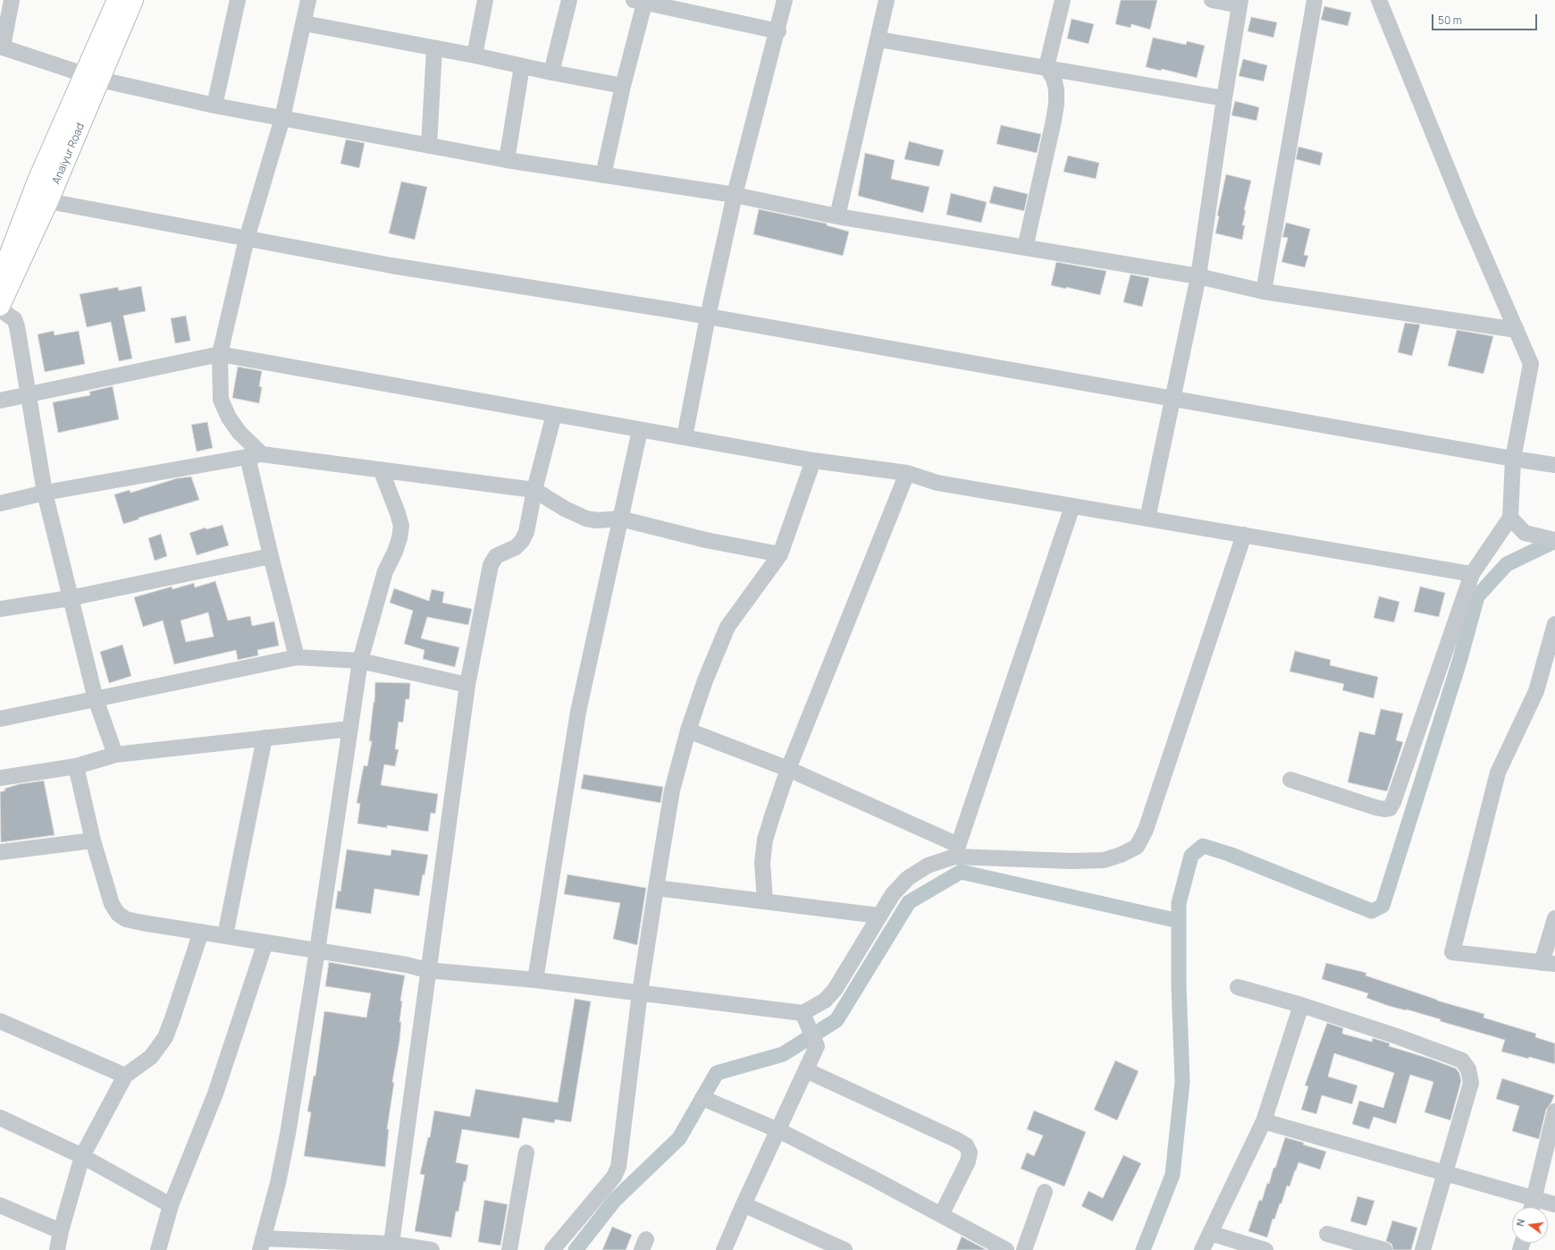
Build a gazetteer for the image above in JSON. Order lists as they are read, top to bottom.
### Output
{
  "streets": {
    "main road": ["Anaiyur Road"]
  },
  "scale_bar": "50 m",
  "north": "left"
}
